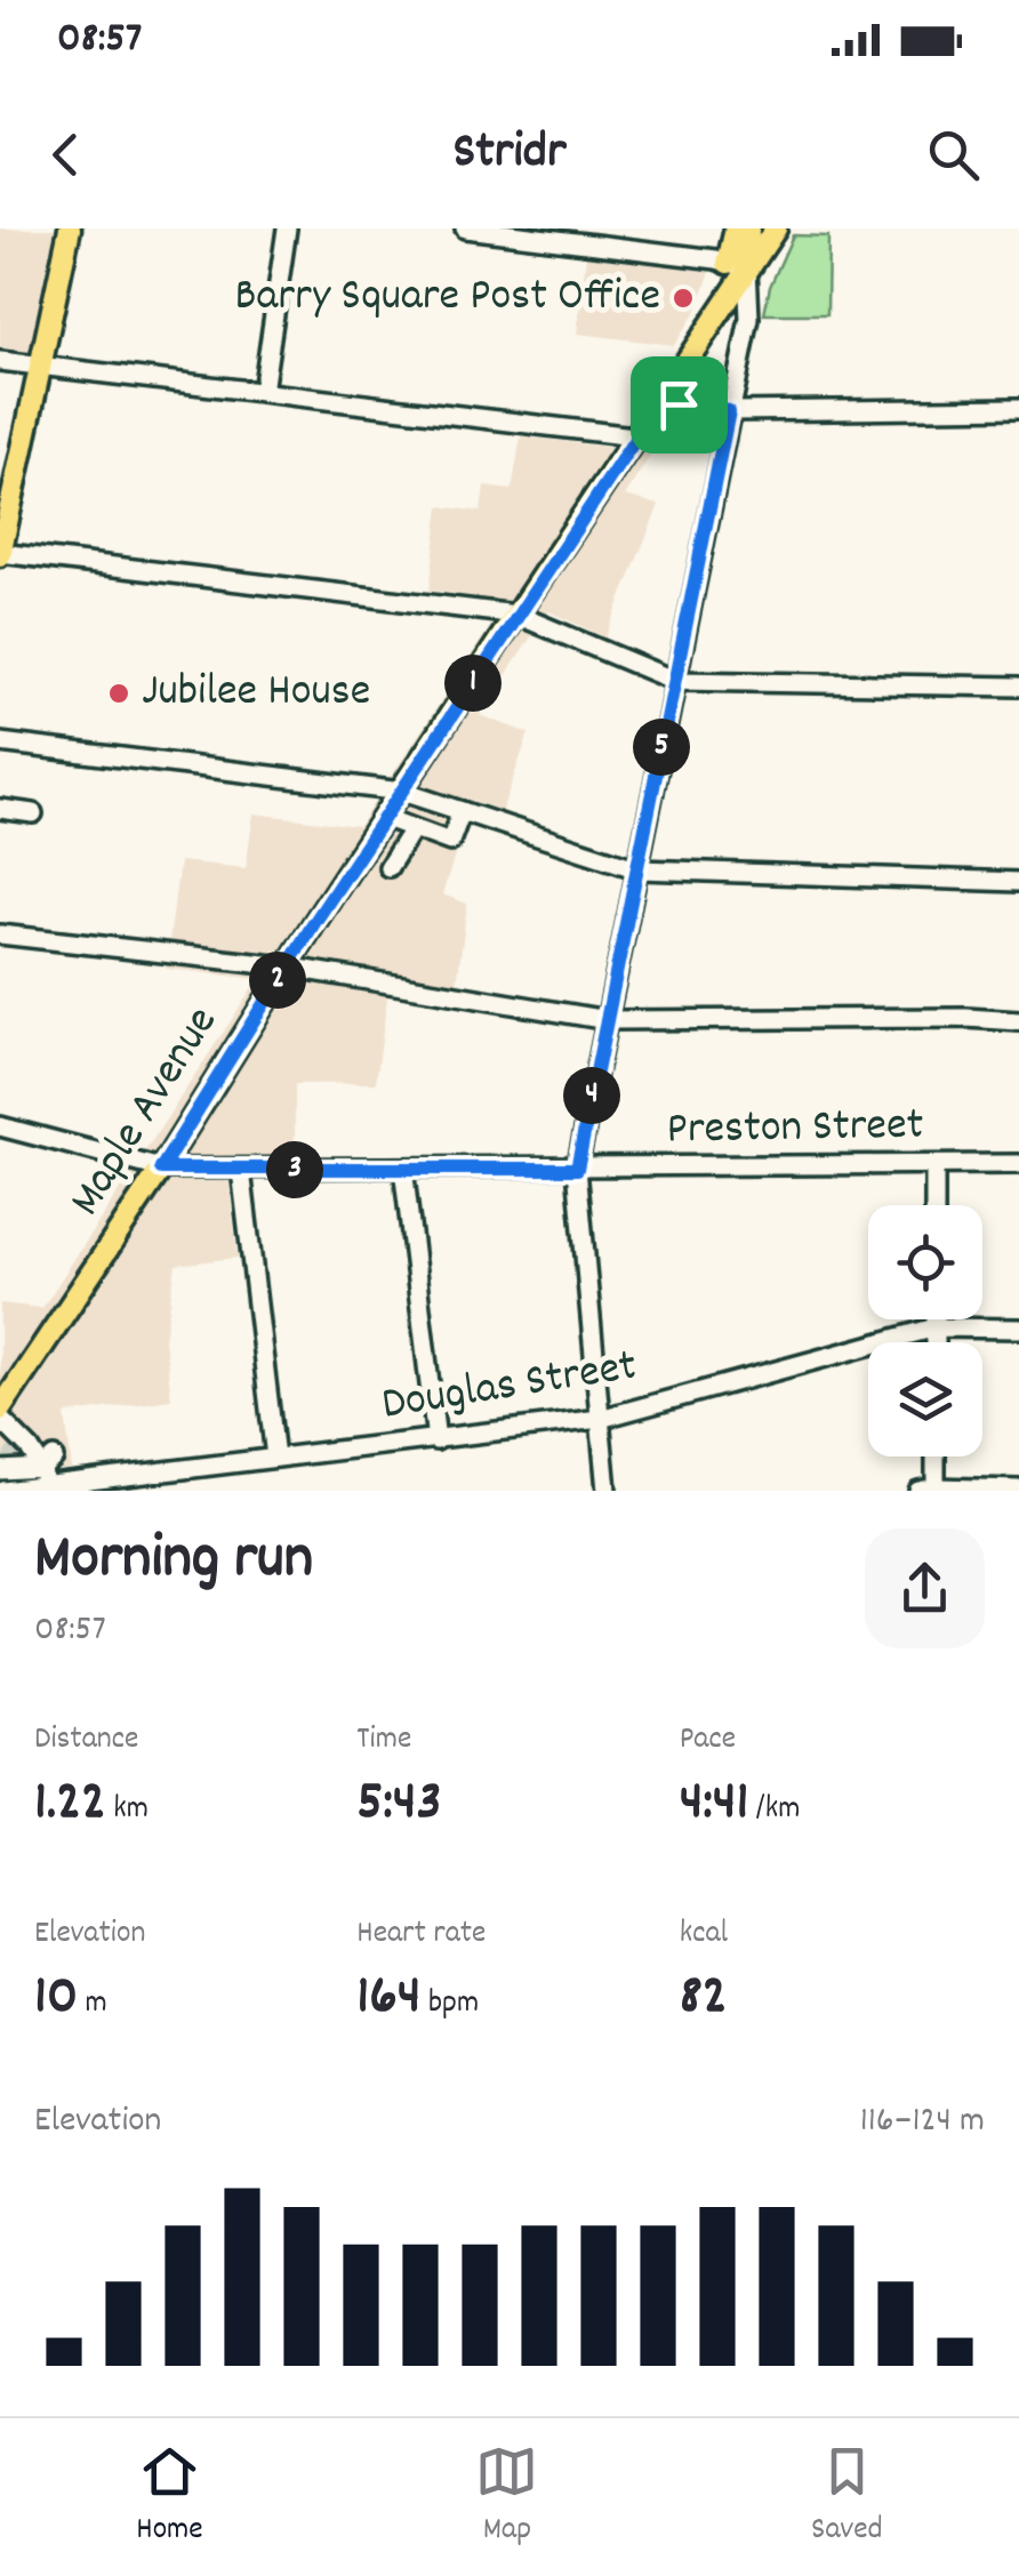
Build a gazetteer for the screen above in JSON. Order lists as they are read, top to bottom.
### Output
{
  "streets": {
    "main road": ["Maple Avenue"],
    "street": ["Preston Street", "Douglas Street"]
  },
  "crossings": [
    ["Maple Avenue", "Preston Street"]
  ],
  "places": ["Barry Square Post Office", "Jubilee House"],
  "page": {
    "status": "08:57",
    "header": "Stridr",
    "pins": [
      "1",
      "5",
      "2",
      "4",
      "3"
    ],
    "heading": ["Morning run", "08:57"],
    "stats": [
      ["Distance", "1.22 km"],
      ["Time", "5:43"],
      ["Pace", "4:41 /km"],
      ["Elevation", "10 m"],
      ["Heart rate", "164 bpm"],
      ["kcal", "82"]
    ],
    "chart": ["Elevation", "116–124 m"],
    "tabs": ["Home", "Map", "Saved"]
  }
}
